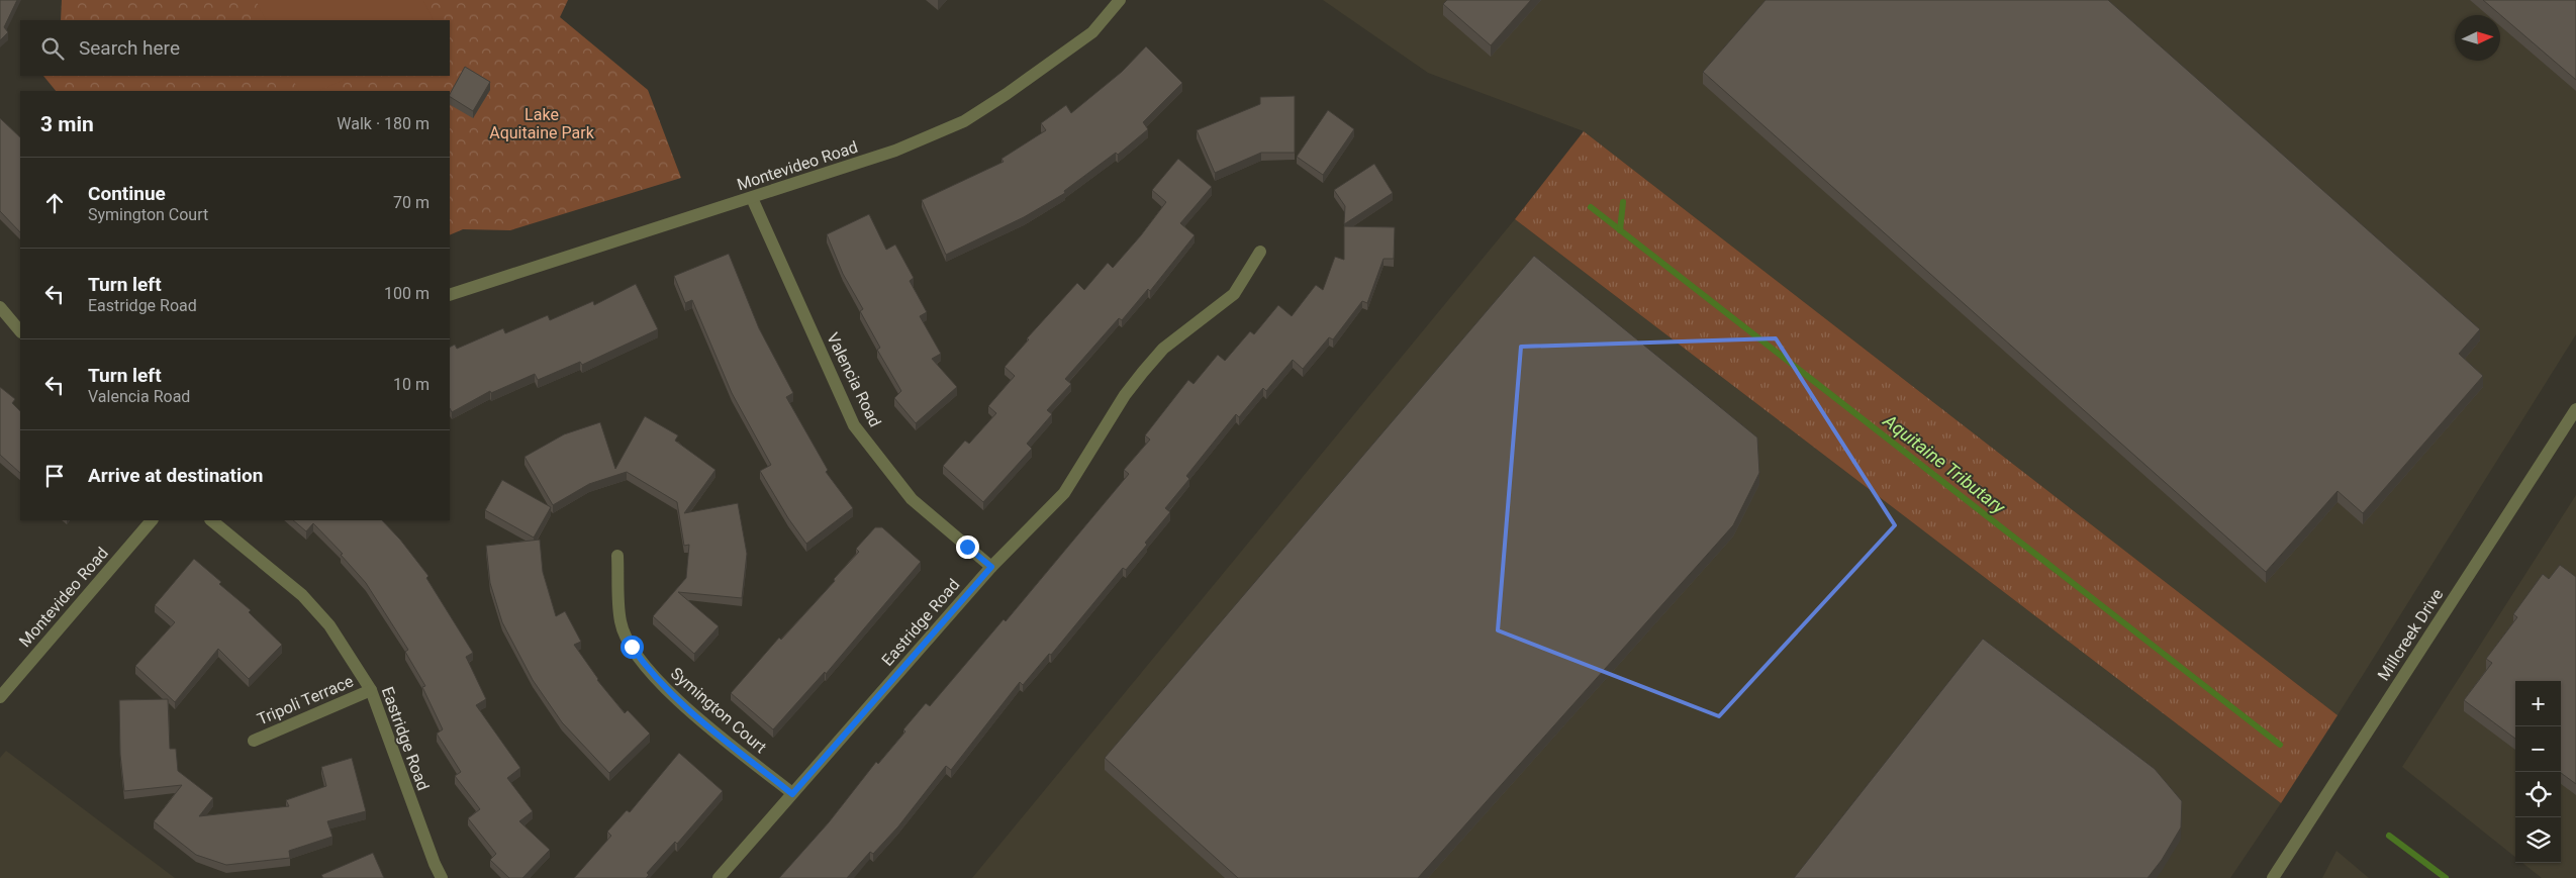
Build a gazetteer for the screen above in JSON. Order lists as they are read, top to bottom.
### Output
{
  "streets": {
    "street": [
      "Montevideo Road",
      "Valencia Road",
      "Eastridge Road",
      "Millcreek Drive",
      "Tripoli Terrace",
      "Symington Court"
    ]
  },
  "crossings": [
    ["Montevideo Road", "Valencia Road"],
    ["Valencia Road", "Eastridge Road"],
    ["Eastridge Road", "Tripoli Terrace"],
    ["Eastridge Road", "Symington Court"]
  ],
  "water": ["Aquitaine Tributary"],
  "parks": ["Lake Aquitaine Park"],
  "north": "right",
  "page": {
    "search": "Search here",
    "heading": ["3 min", "Walk · 180 m"],
    "list": [
      ["Continue", "Symington Court", "70 m"],
      ["Turn left", "Eastridge Road", "100 m"],
      ["Turn left", "Valencia Road", "10 m"],
      "Arrive at destination"
    ],
    "map_buttons": ["+", "−"]
  }
}
